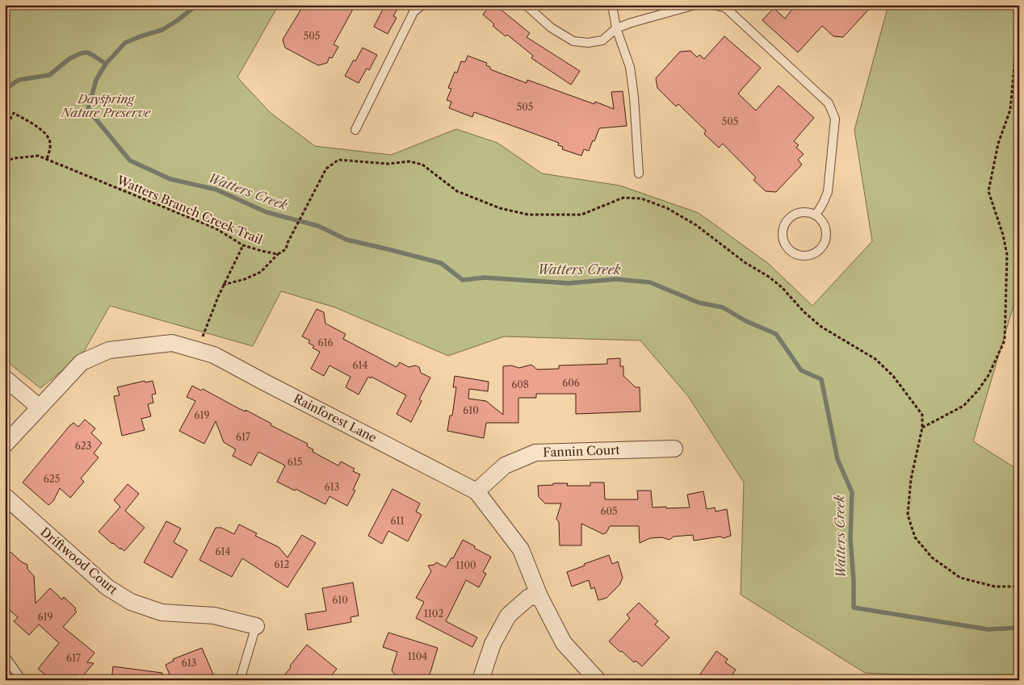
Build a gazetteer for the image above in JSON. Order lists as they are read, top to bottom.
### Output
{
  "streets": {
    "street": ["Rainforest Lane", "Fannin Court", "Driftwood Court"],
    "path": ["Watters Branch Creek Trail"]
  },
  "crossings": [
    ["Rainforest Lane", "Fannin Court"]
  ],
  "water": ["Watters Creek"],
  "parks": ["Dayspring Nature Preserve"],
  "house_numbers": [
    "505",
    "505",
    "505",
    "616",
    "614",
    "606",
    "608",
    "610",
    "619",
    "617",
    "623",
    "615",
    "625",
    "613",
    "605",
    "611",
    "614",
    "612",
    "1100",
    "610",
    "1102",
    "619",
    "1104",
    "617",
    "613"
  ]
}
